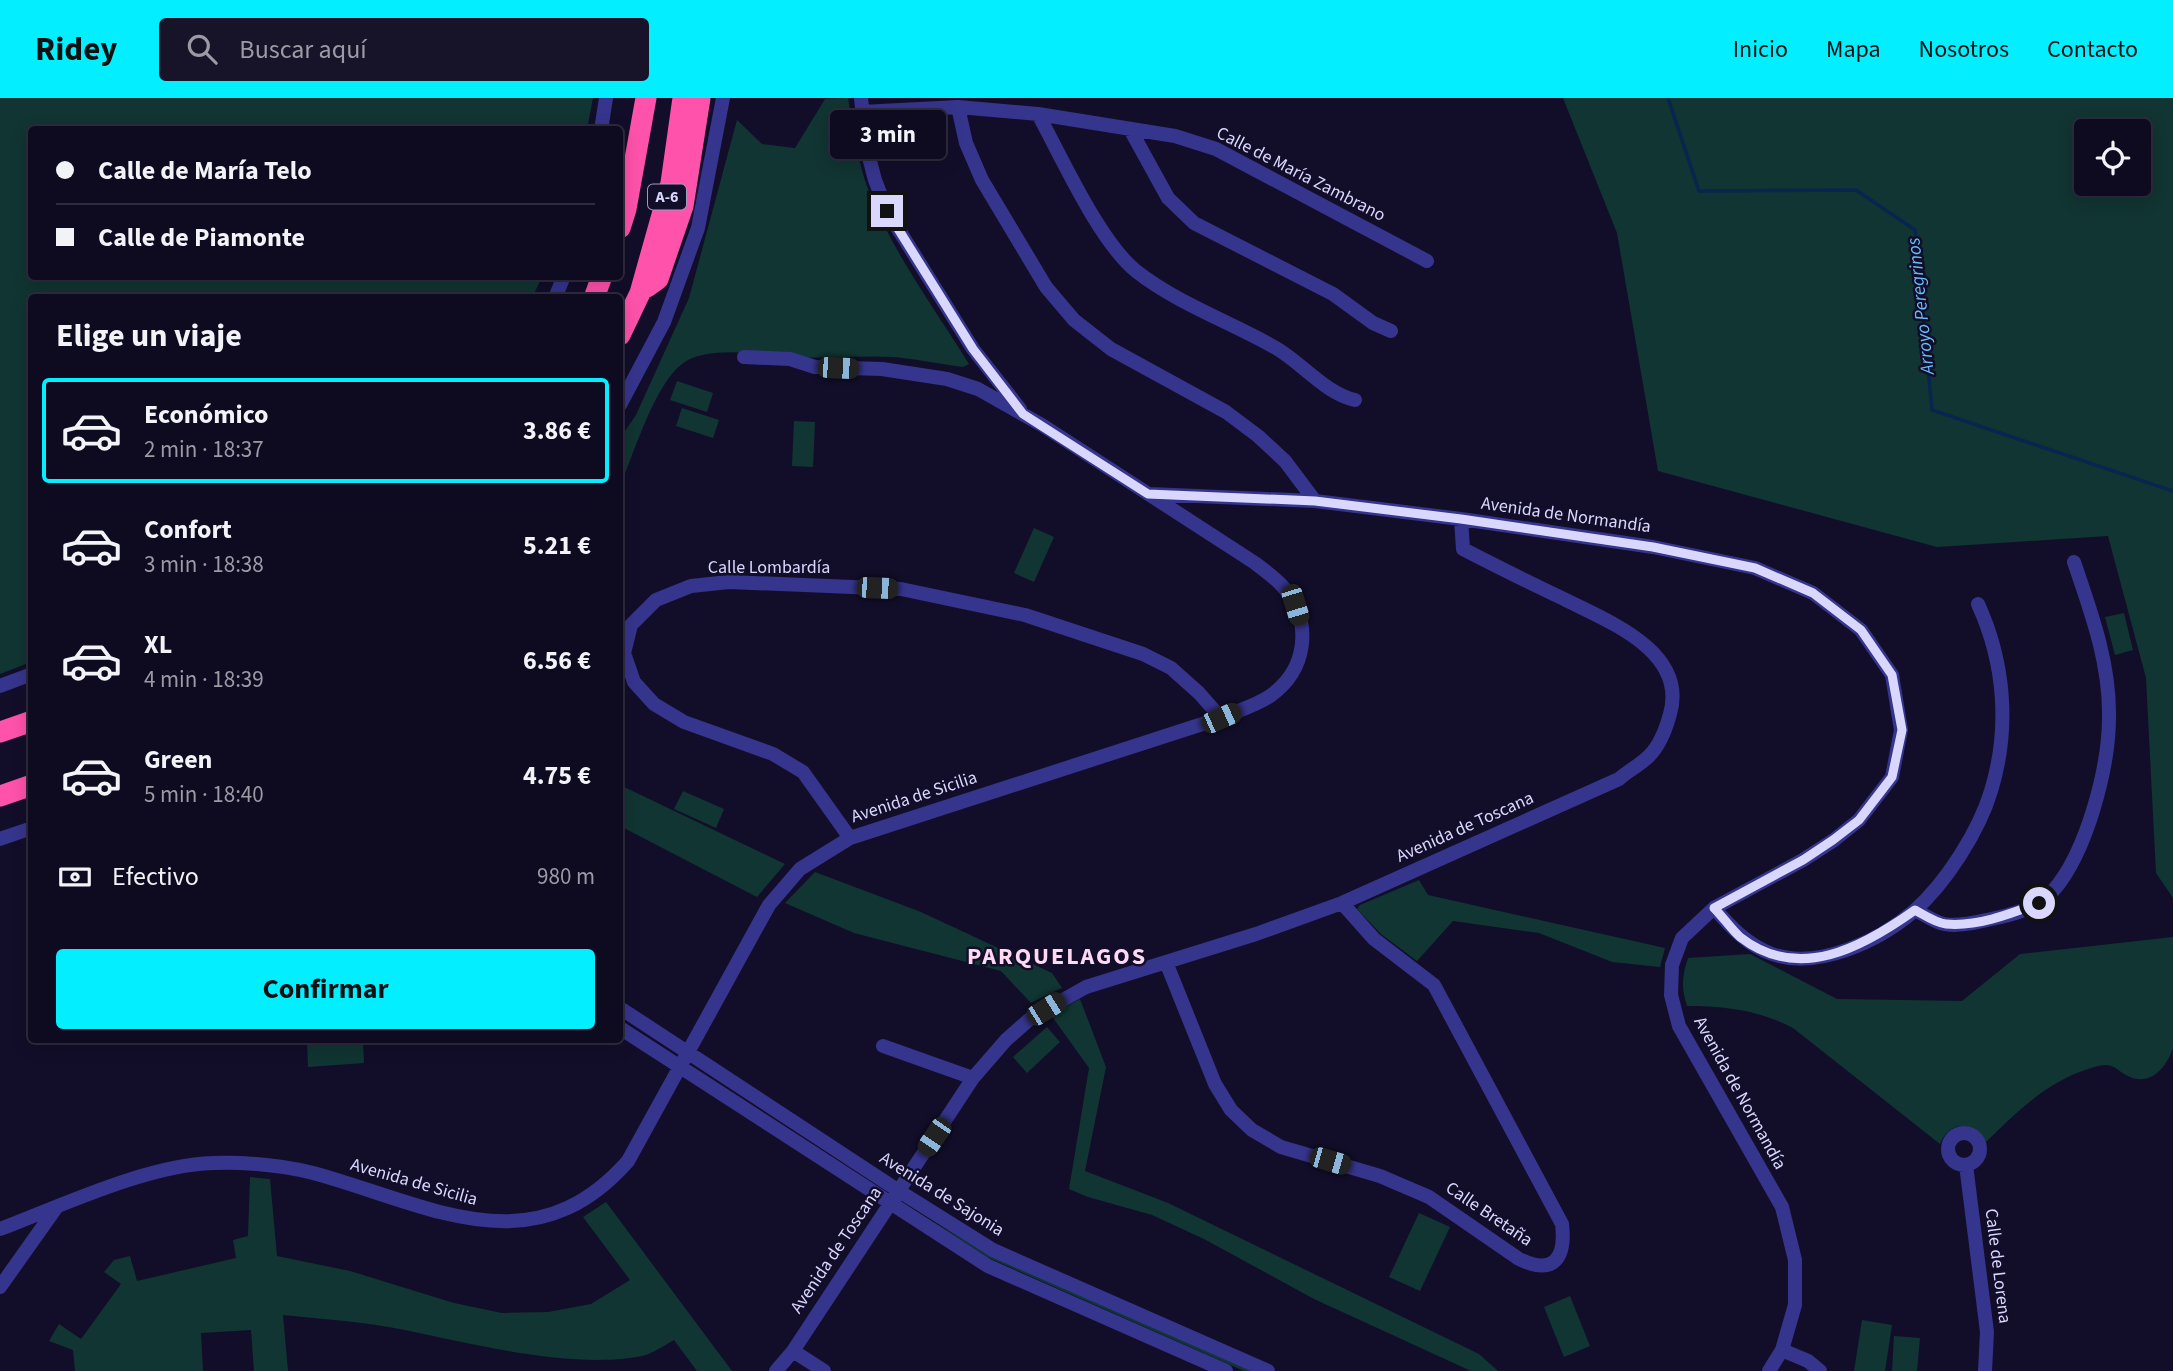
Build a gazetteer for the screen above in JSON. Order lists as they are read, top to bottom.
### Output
{
  "streets": {
    "highway": ["A-6"],
    "street": [
      "Calle de María Zambrano",
      "Avenida de Normandía",
      "Calle Lombardía",
      "Avenida de Sicilia",
      "Avenida de Toscana",
      "Avenida de Sajonia",
      "Calle Bretaña",
      "Calle de Lorena"
    ]
  },
  "crossings": [
    ["Avenida de Normandía", "Avenida de Sicilia"],
    ["Avenida de Normandía", "Avenida de Toscana"],
    ["Calle Lombardía", "Avenida de Sicilia"],
    ["Avenida de Sicilia", "Avenida de Sajonia"],
    ["Avenida de Toscana", "Avenida de Sajonia"],
    ["Avenida de Toscana", "Calle Bretaña"]
  ],
  "districts": ["PARQUELAGOS"],
  "water": ["Arroyo Peregrinos"],
  "page": {
    "header": "Ridey",
    "search": "Buscar aquí",
    "nav": [
      "Inicio",
      "Mapa",
      "Nosotros",
      "Contacto"
    ],
    "bubble": "3 min",
    "banner": ["Calle de María Telo", "Calle de Piamonte"],
    "heading": "Elige un viaje",
    "list": [
      {
        "name": "Económico",
        "note": "2 min · 18:37",
        "value": "3.86 €"
      },
      {
        "name": "Confort",
        "note": "3 min · 18:38",
        "value": "5.21 €"
      },
      {
        "name": "XL",
        "note": "4 min · 18:39",
        "value": "6.56 €"
      },
      {
        "name": "Green",
        "note": "5 min · 18:40",
        "value": "4.75 €"
      }
    ],
    "pay": ["Efectivo", "980 m"],
    "buttons": "Confirmar"
  }
}
